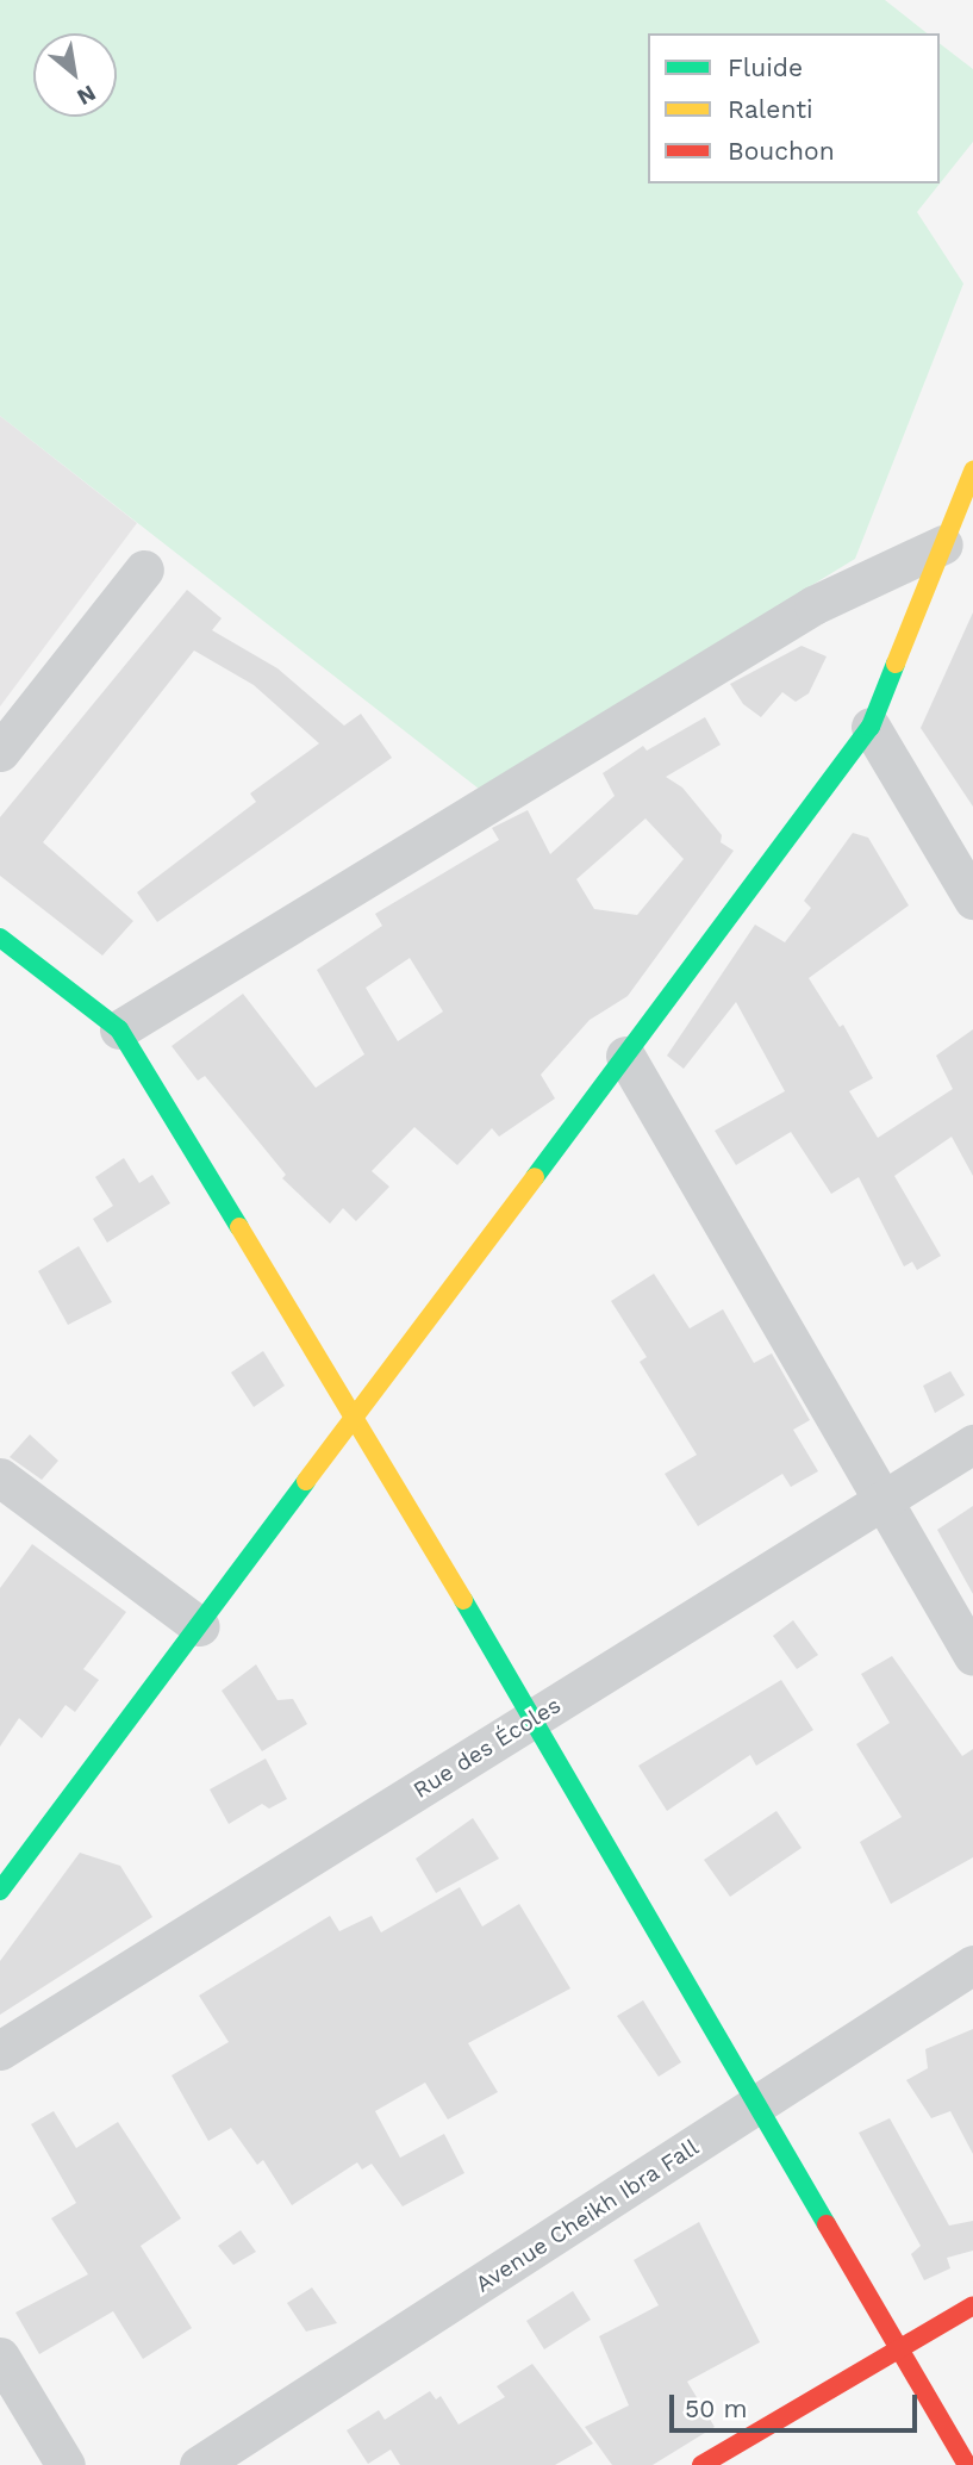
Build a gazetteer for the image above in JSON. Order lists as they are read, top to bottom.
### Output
{
  "streets": {
    "street": ["Rue des Écoles", "Avenue Cheikh Ibra Fall"]
  },
  "legend": ["Fluide", "Ralenti", "Bouchon"],
  "scale_bar": "50 m",
  "north": "bottom right"
}
